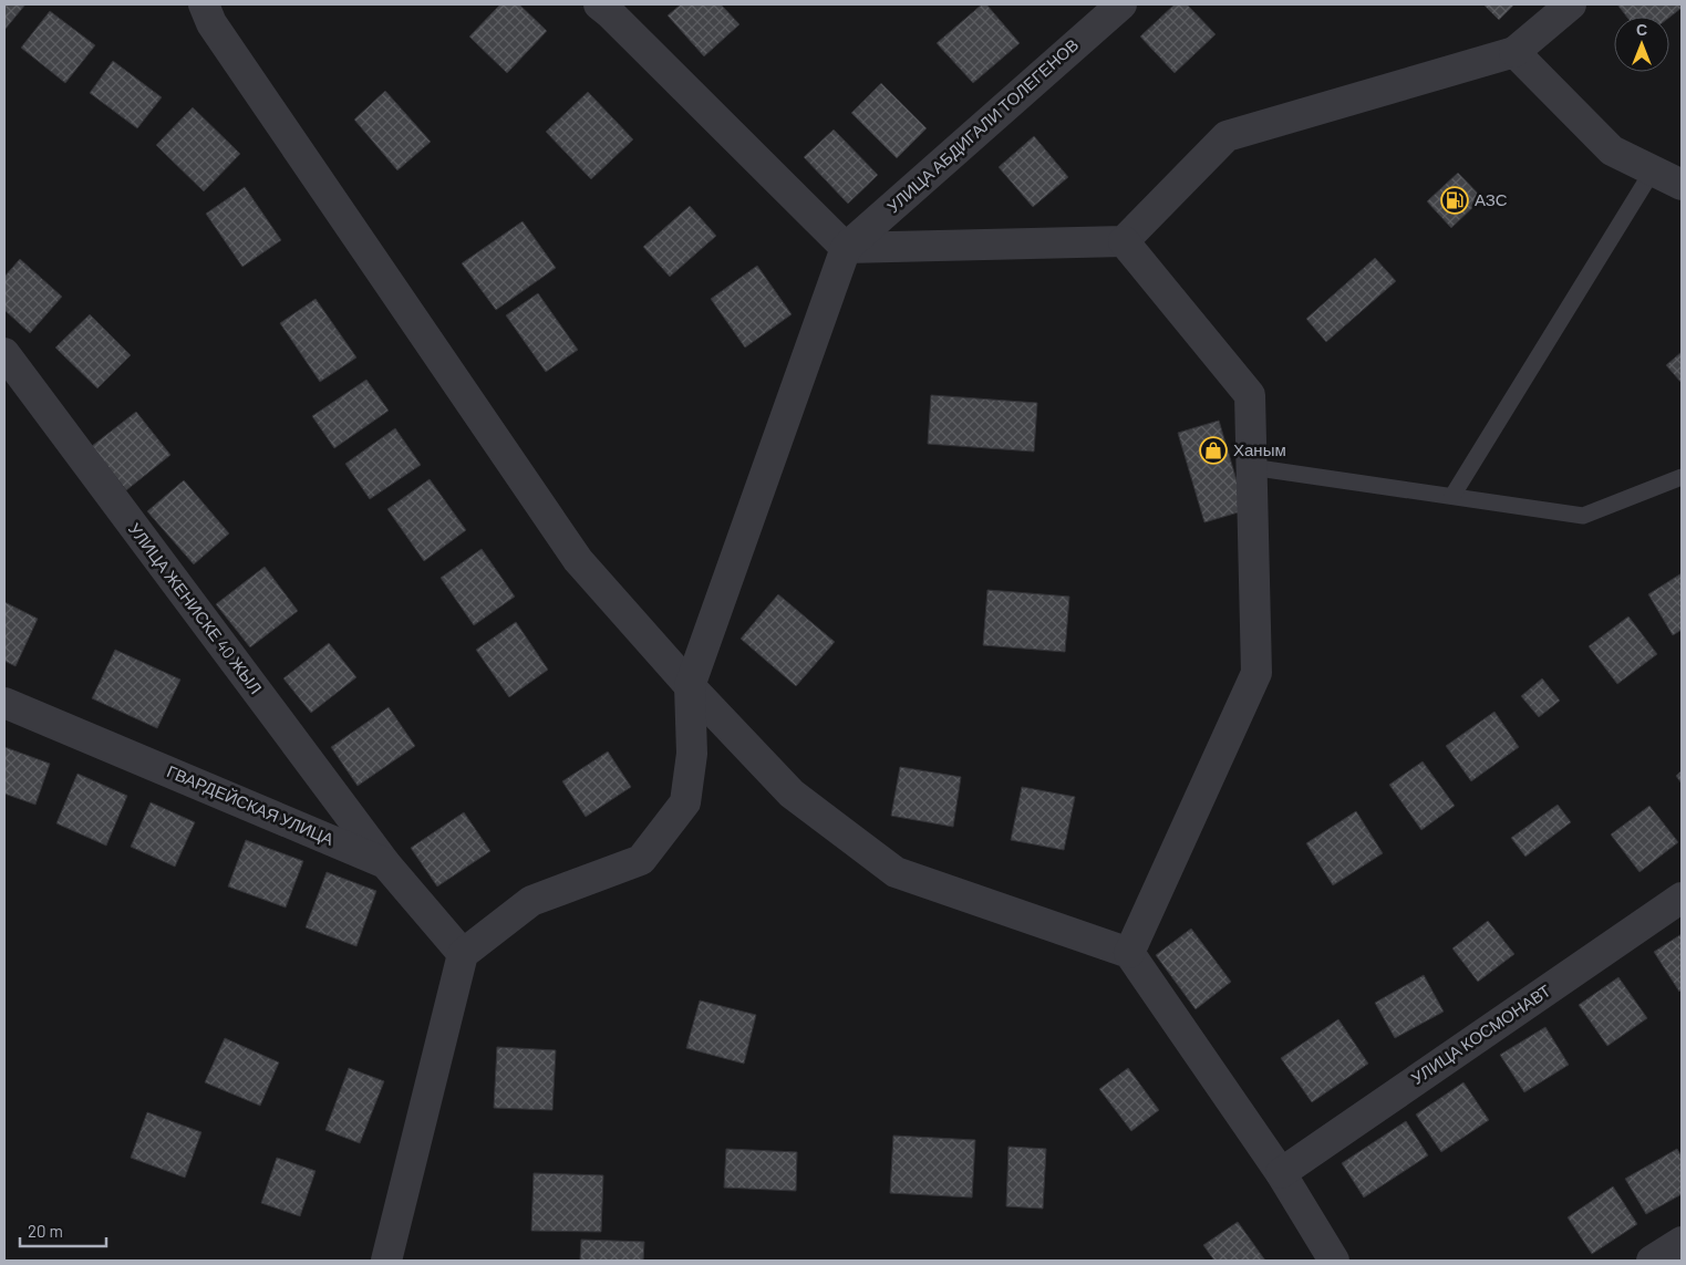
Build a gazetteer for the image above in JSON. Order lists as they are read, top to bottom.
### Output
{
  "streets": {
    "street": [
      "УЛИЦА АБДИГАЛИ ТОЛЕГЕНОВ",
      "УЛИЦА ЖЕНИСКЕ 40 ЖЫЛ",
      "ГВАРДЕЙСКАЯ УЛИЦА",
      "УЛИЦА КОСМОНАВТ"
    ]
  },
  "crossings": [
    ["УЛИЦА ЖЕНИСКЕ 40 ЖЫЛ", "ГВАРДЕЙСКАЯ УЛИЦА"]
  ],
  "places": {
    "fuel station": ["АЗС"],
    "shop": ["Ханым"]
  },
  "scale_bar": "20 m",
  "north": "top"
}
